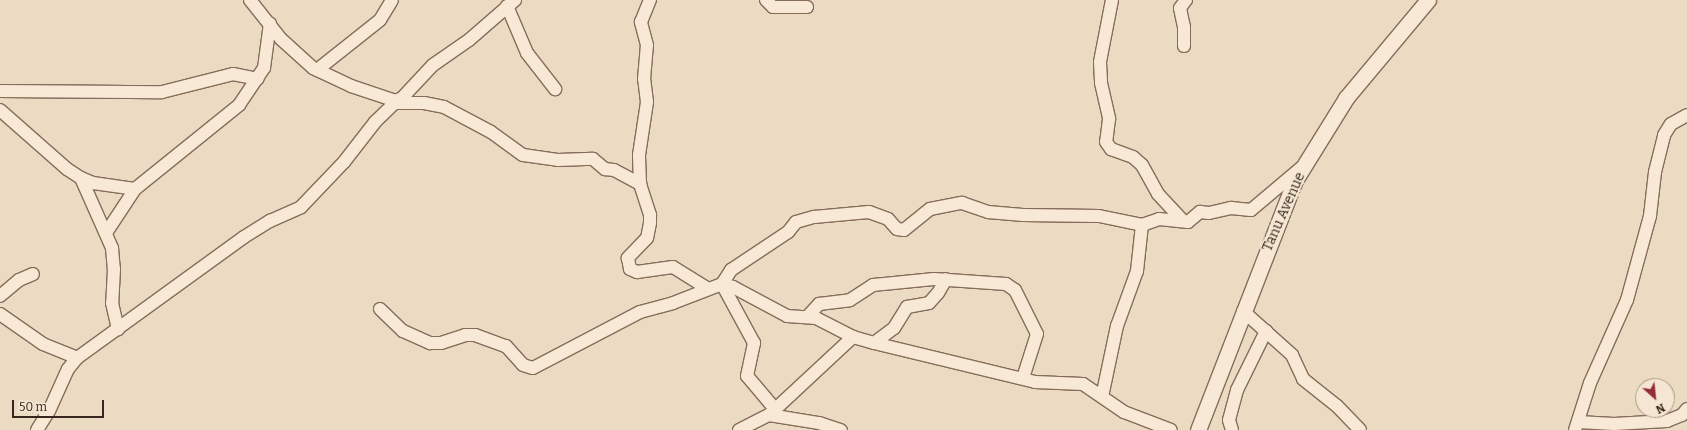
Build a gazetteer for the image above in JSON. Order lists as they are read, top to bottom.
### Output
{
  "streets": {
    "street": ["Tanu Avenue"]
  },
  "scale_bar": "50 m",
  "north": "bottom right"
}
